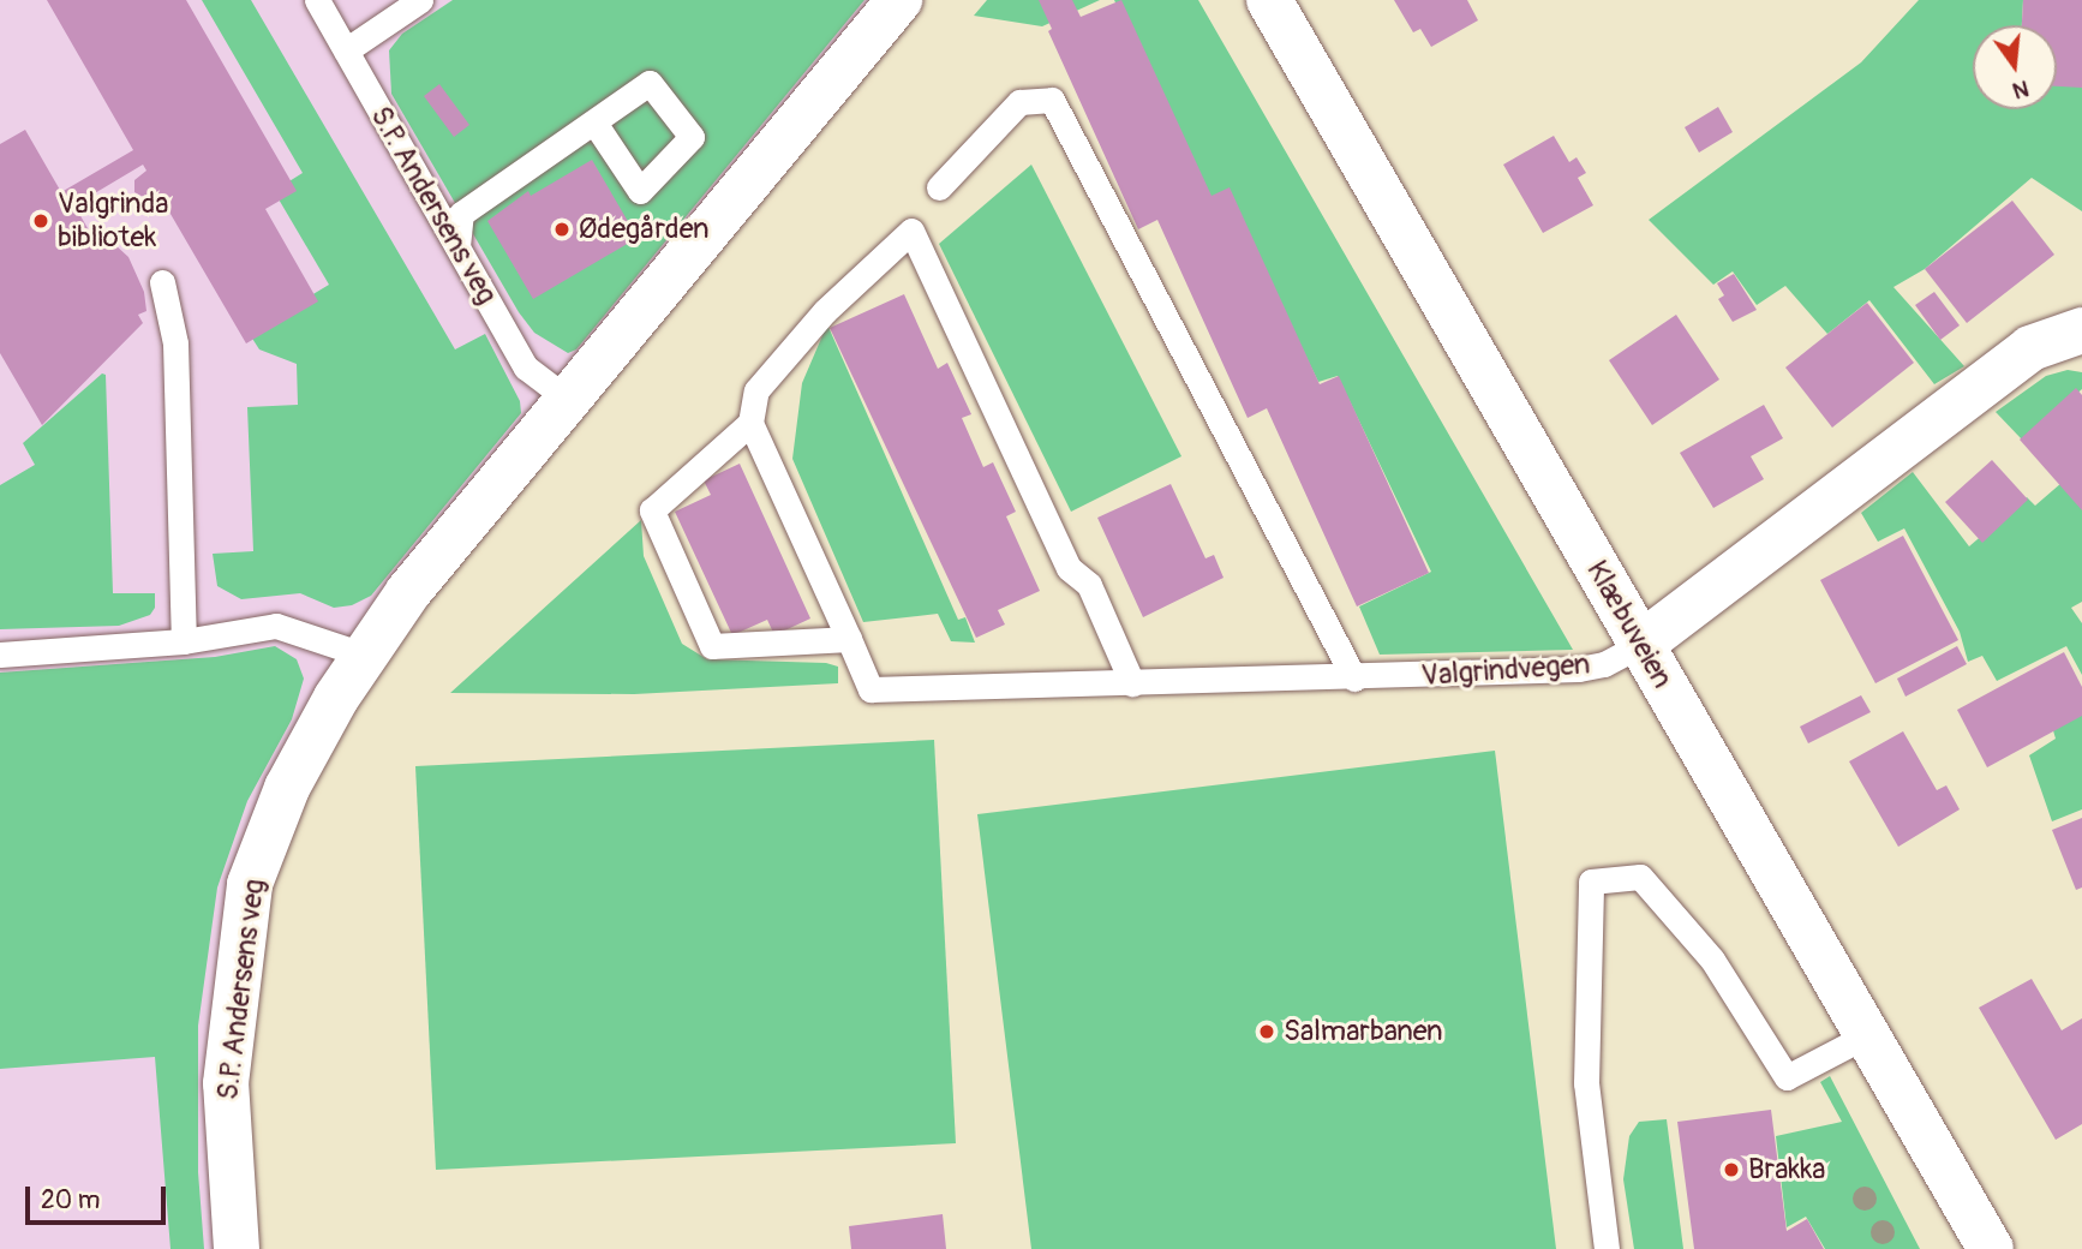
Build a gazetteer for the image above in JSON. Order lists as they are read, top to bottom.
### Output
{
  "streets": {
    "street": ["S.P. Andersens veg", "Klæbuveien", "Valgrindvegen"]
  },
  "crossings": [
    ["Klæbuveien", "Valgrindvegen"]
  ],
  "places": [
    "Valgrinda bibliotek",
    "Ødegården",
    "Salmarbanen",
    "Brakka"
  ],
  "scale_bar": "20 m",
  "north": "bottom"
}
